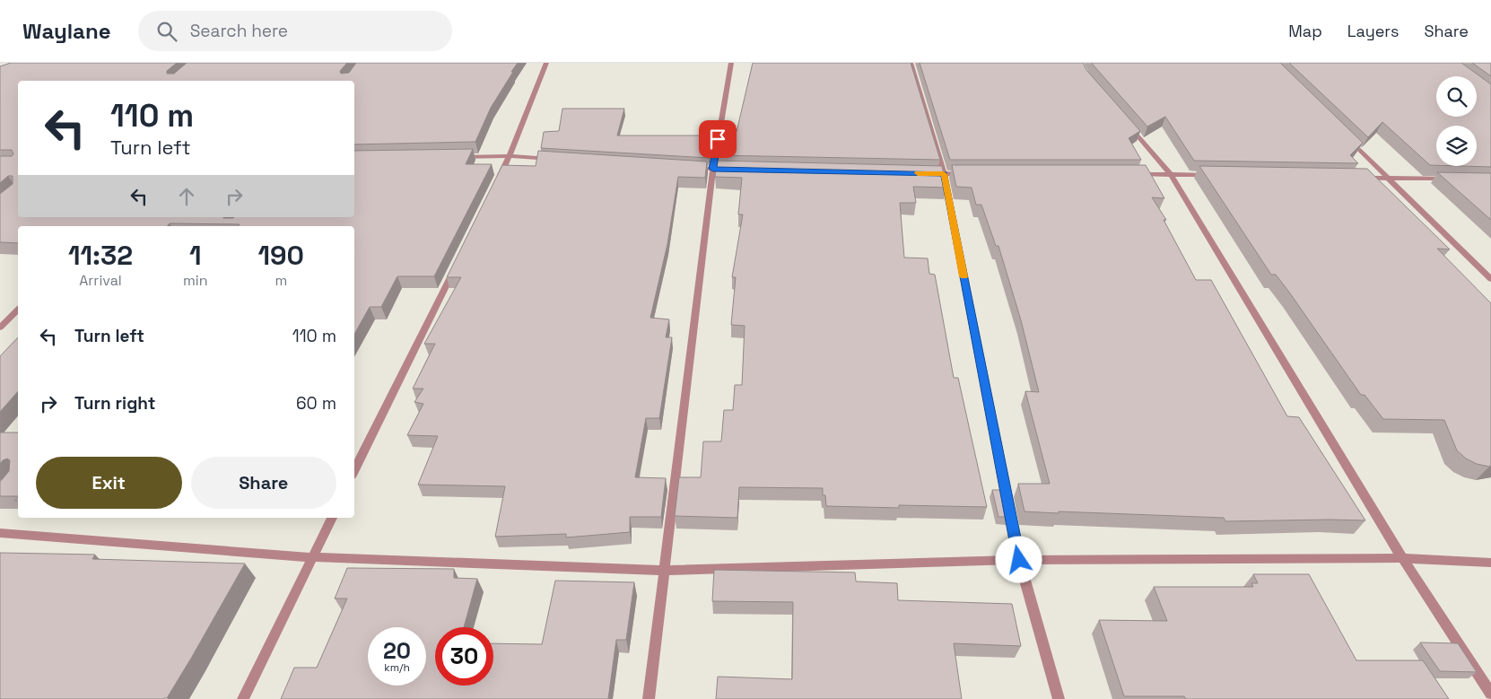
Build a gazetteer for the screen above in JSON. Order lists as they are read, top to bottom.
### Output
{
  "page": {
    "header": "Waylane",
    "search": "Search here",
    "nav": ["Map", "Layers", "Share"],
    "turn": ["110 m", "Turn left"],
    "eta": [
      "11:32",
      "Arrival",
      "1",
      "min",
      "190",
      "m"
    ],
    "list": [
      {
        "name": "Turn left",
        "value": "110 m"
      },
      {
        "name": "Turn right",
        "value": "60 m"
      }
    ],
    "buttons": ["Exit", "Share"],
    "speed": "20 km/h",
    "limit": "30"
  }
}
